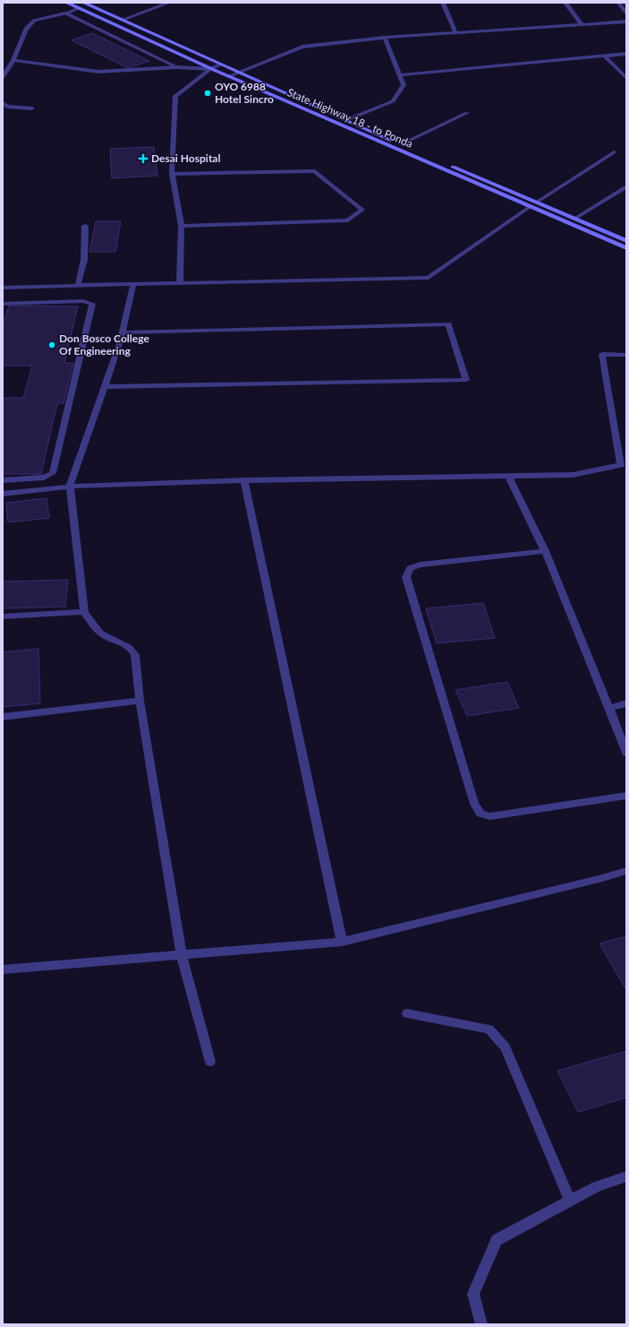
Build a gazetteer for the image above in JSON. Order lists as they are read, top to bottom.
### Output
{
  "streets": {
    "main road": ["State Highway 18 - to Ponda"]
  },
  "places": {
    "other": ["OYO 6988 Hotel Sincro", "Don Bosco College Of Engineering"],
    "health": ["Desai Hospital"]
  }
}
